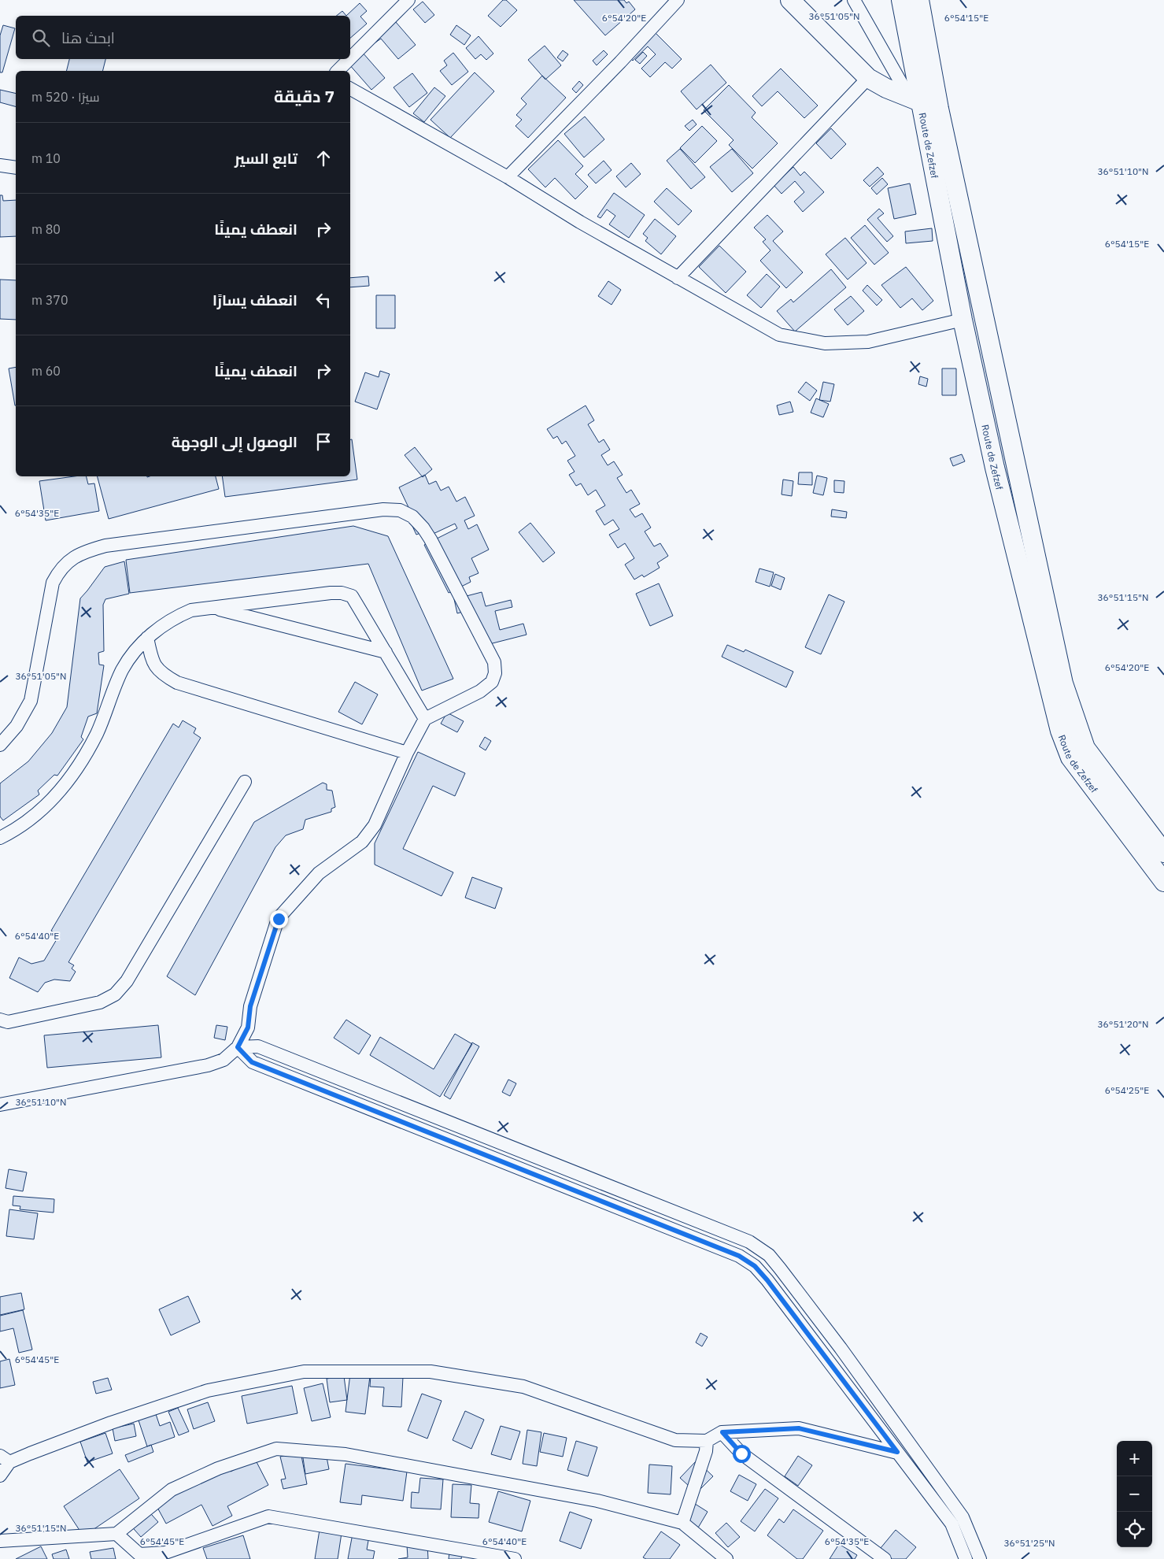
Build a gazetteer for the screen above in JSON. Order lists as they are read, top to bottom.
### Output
{
  "streets": {
    "main road": ["Route de Zefzef"]
  },
  "page": {
    "search": "ابحث هنا",
    "heading": ["7 دقيقة", "سيرًا · 520 m"],
    "list": [
      ["تابع السير", "10 m"],
      ["انعطف يمينًا", "80 m"],
      ["انعطف يسارًا", "370 m"],
      ["انعطف يمينًا", "60 m"],
      "الوصول إلى الوجهة"
    ],
    "map_buttons": ["+", "−"]
  },
  "coordinates": [
    "36°51'05\"N",
    "6°54'20\"E",
    "6°54'15\"E",
    "36°51'10\"N",
    "6°54'35\"E",
    "36°51'15\"N",
    "6°54'40\"E",
    "36°51'20\"N",
    "6°54'25\"E",
    "6°54'45\"E",
    "36°51'25\"N"
  ]
}
